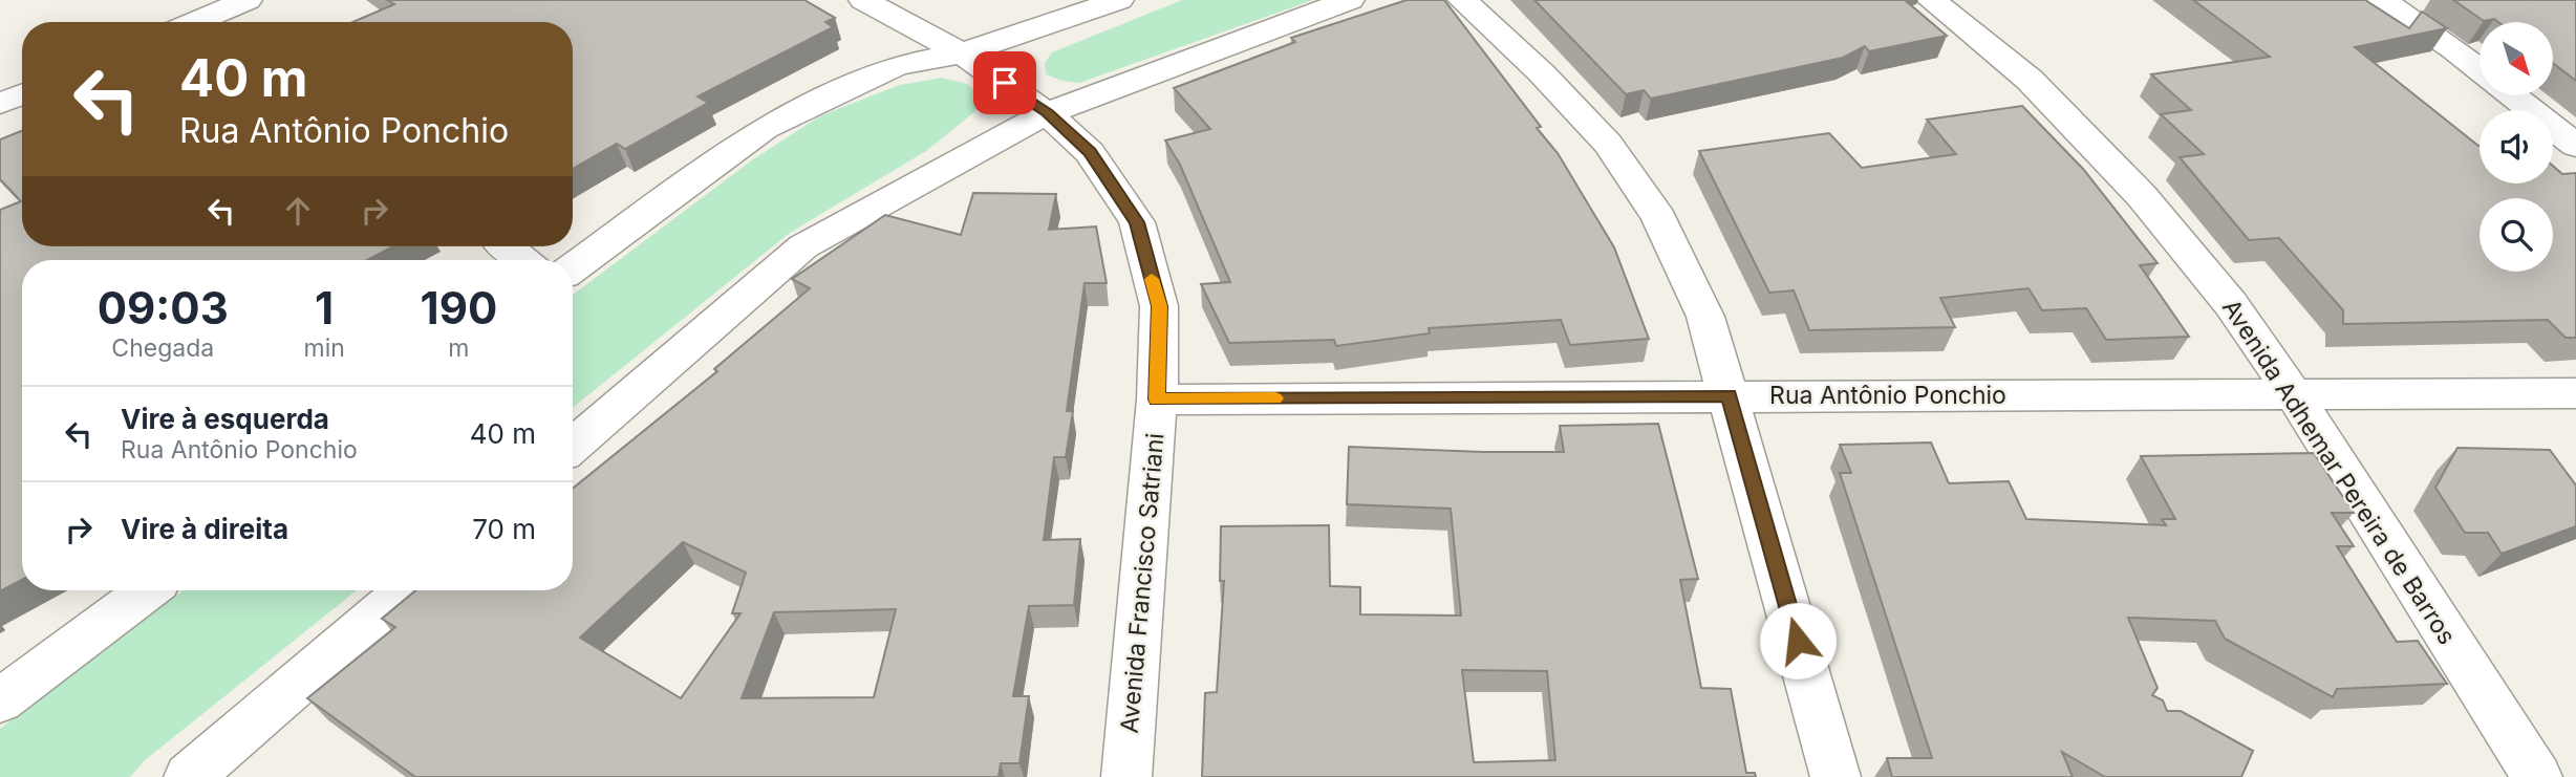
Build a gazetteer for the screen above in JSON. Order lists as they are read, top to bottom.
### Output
{
  "streets": {
    "street": ["Rua Antônio Ponchio", "Avenida Adhemar Pereira de Barros", "Avenida Francisco Satriani"]
  },
  "crossings": [
    ["Rua Antônio Ponchio", "Avenida Adhemar Pereira de Barros"],
    ["Rua Antônio Ponchio", "Avenida Francisco Satriani"]
  ],
  "north": "bottom right",
  "page": {
    "turn": ["40 m", "Rua Antônio Ponchio"],
    "eta": [
      "09:03",
      "Chegada",
      "1",
      "min",
      "190",
      "m"
    ],
    "list": [
      {
        "name": "Vire à esquerda",
        "note": "Rua Antônio Ponchio",
        "value": "40 m"
      },
      {
        "name": "Vire à direita",
        "value": "70 m"
      }
    ]
  }
}
